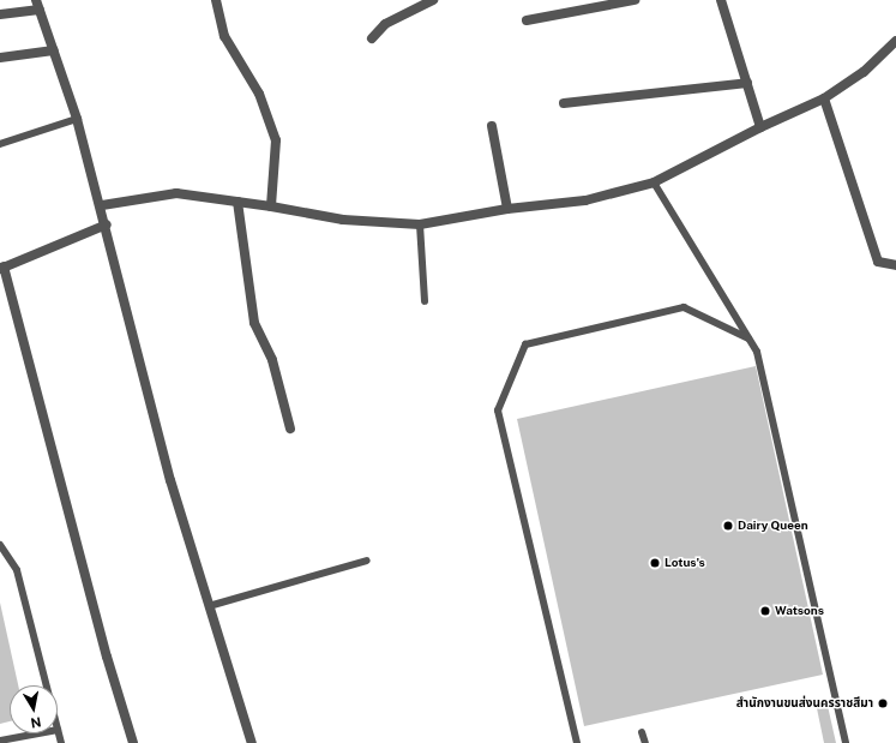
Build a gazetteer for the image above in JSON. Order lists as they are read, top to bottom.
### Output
{
  "places": [
    "Dairy Queen",
    "Lotus's",
    "Watsons",
    "สำนักงานขนส่งนครราชสีมา"
  ],
  "north": "bottom"
}
